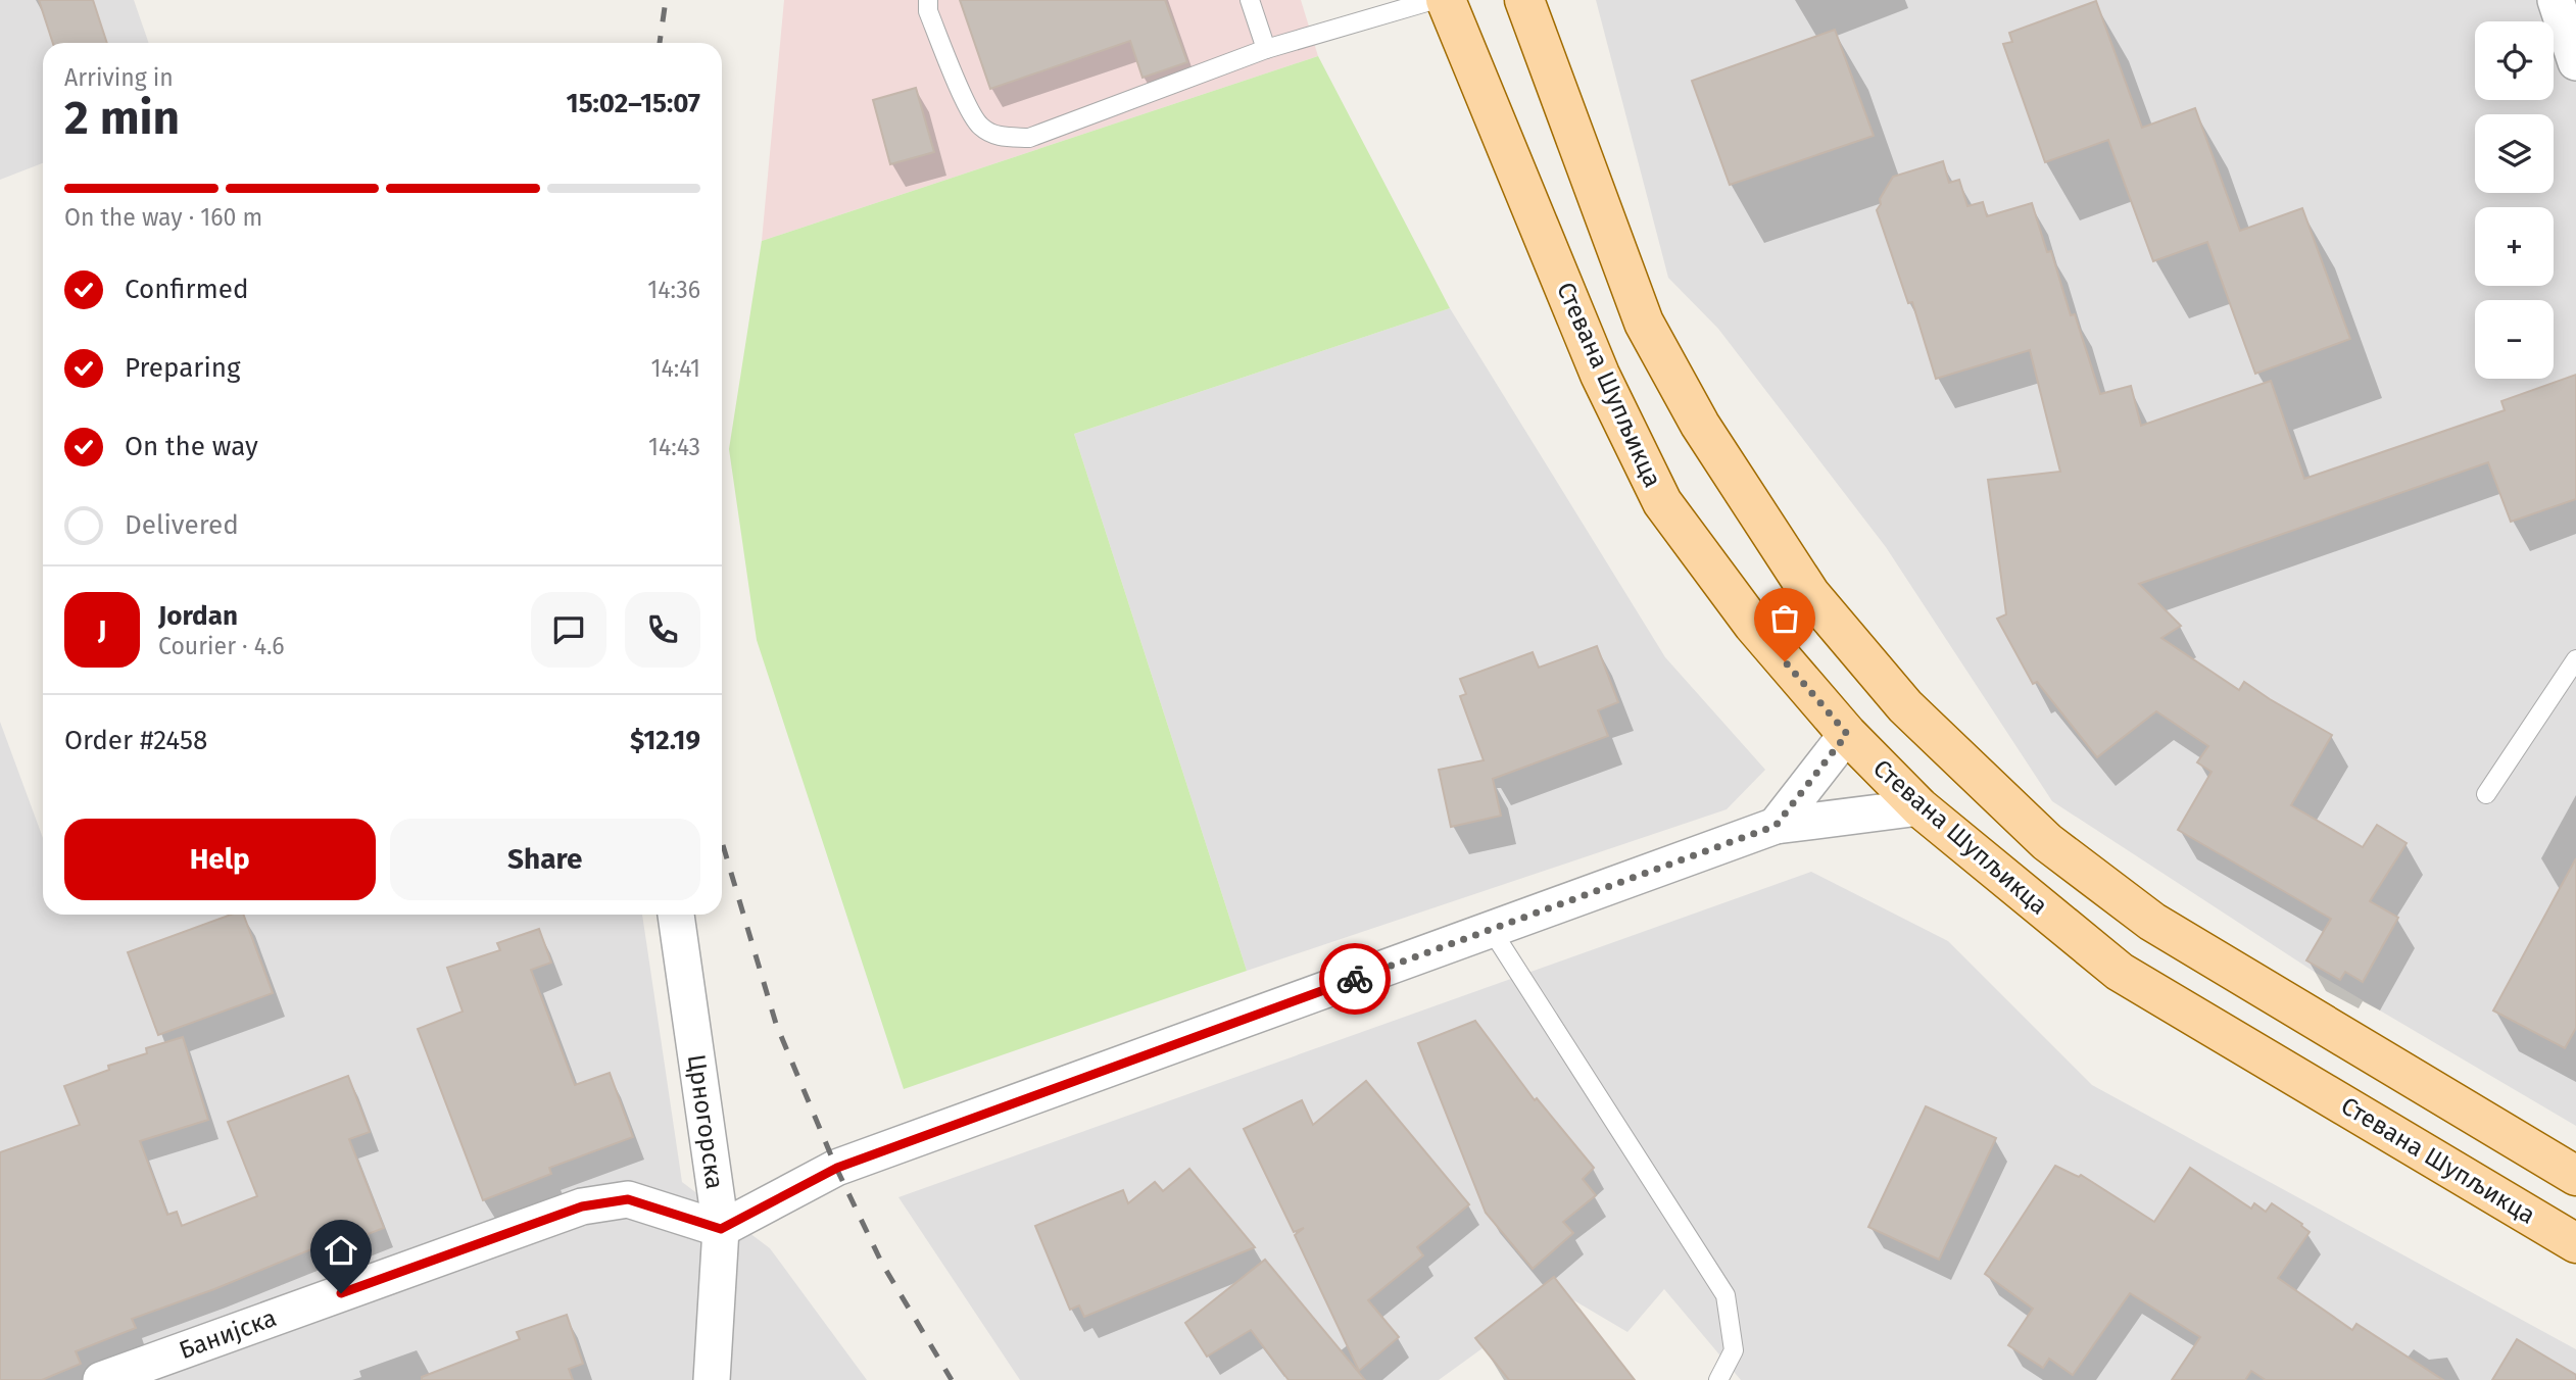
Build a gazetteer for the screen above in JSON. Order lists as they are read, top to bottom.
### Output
{
  "streets": {
    "main road": ["Стевана Шупљикца"],
    "street": ["Црногорска", "Банијска"]
  },
  "crossings": [
    ["Црногорска", "Банијска"]
  ],
  "page": {
    "map_buttons": ["+", "−"],
    "heading": ["2 min", "Arriving in", "15:02–15:07"],
    "panel": [
      "Jordan",
      "Courier · 4.6",
      "Order #2458",
      "$12.19"
    ],
    "bar": "On the way · 160 m",
    "list": [
      ["Confirmed", "14:36"],
      ["Preparing", "14:41"],
      ["On the way", "14:43"],
      "Delivered"
    ],
    "round": "J",
    "buttons": ["Help", "Share"]
  }
}
